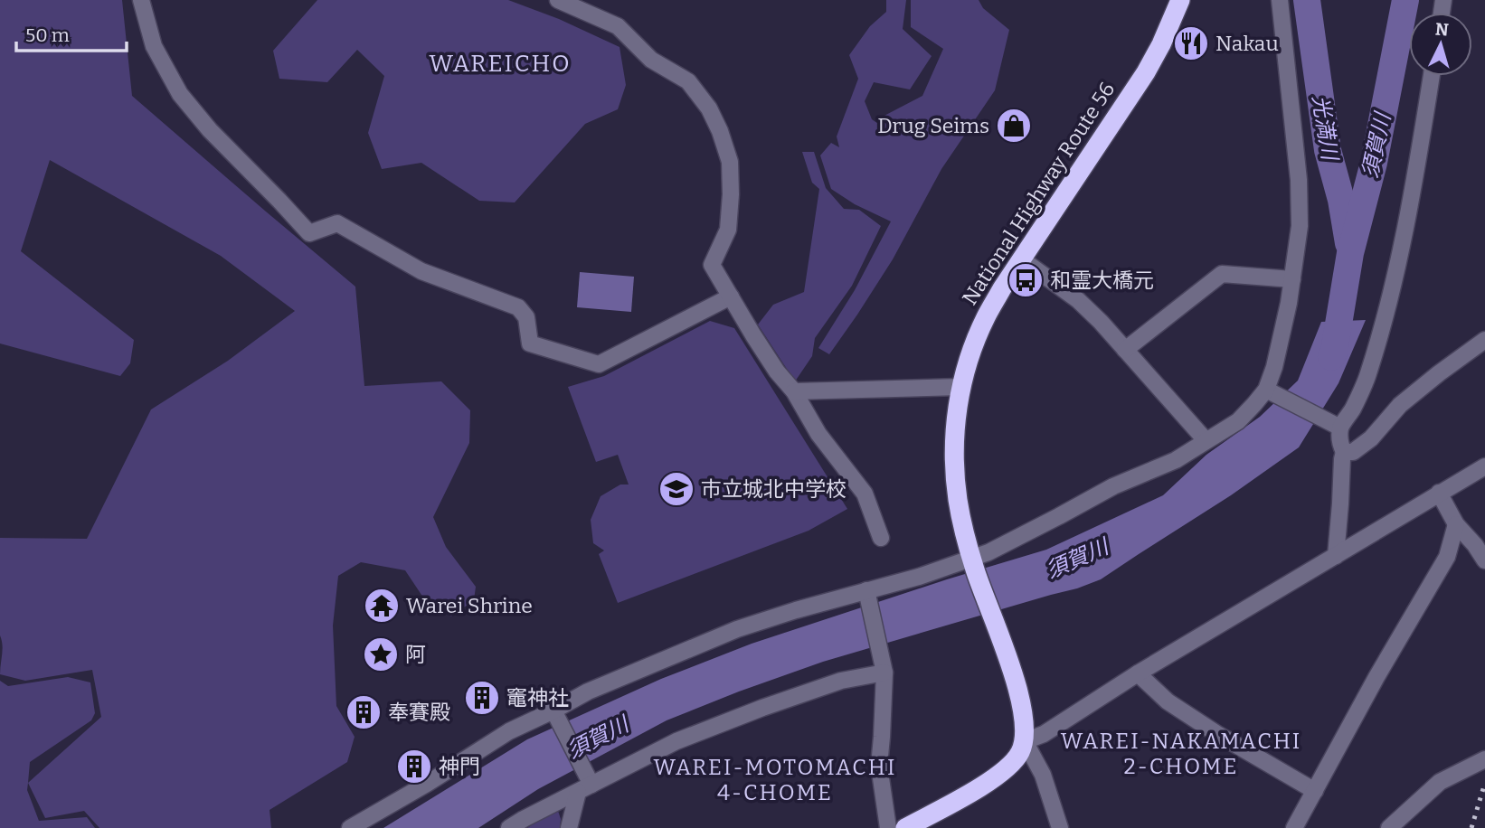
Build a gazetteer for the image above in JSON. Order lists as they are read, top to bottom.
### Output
{
  "streets": {
    "highway": ["National Highway Route 56"]
  },
  "districts": ["WAREICHO", "WAREI-NAKAMACHI 2-CHOME", "WAREI-MOTOMACHI 4-CHOME"],
  "water": ["光満川", "須賀川"],
  "places": {
    "restaurant": ["Nakau"],
    "shop": ["Drug Seims"],
    "bus stop": ["和霊大橋元"],
    "school or university": ["市立城北中学校"],
    "temple": ["Warei Shrine"],
    "place": ["阿"],
    "building": ["竈神社", "奉賽殿", "神門"]
  },
  "scale_bar": "50 m",
  "north": "top"
}
